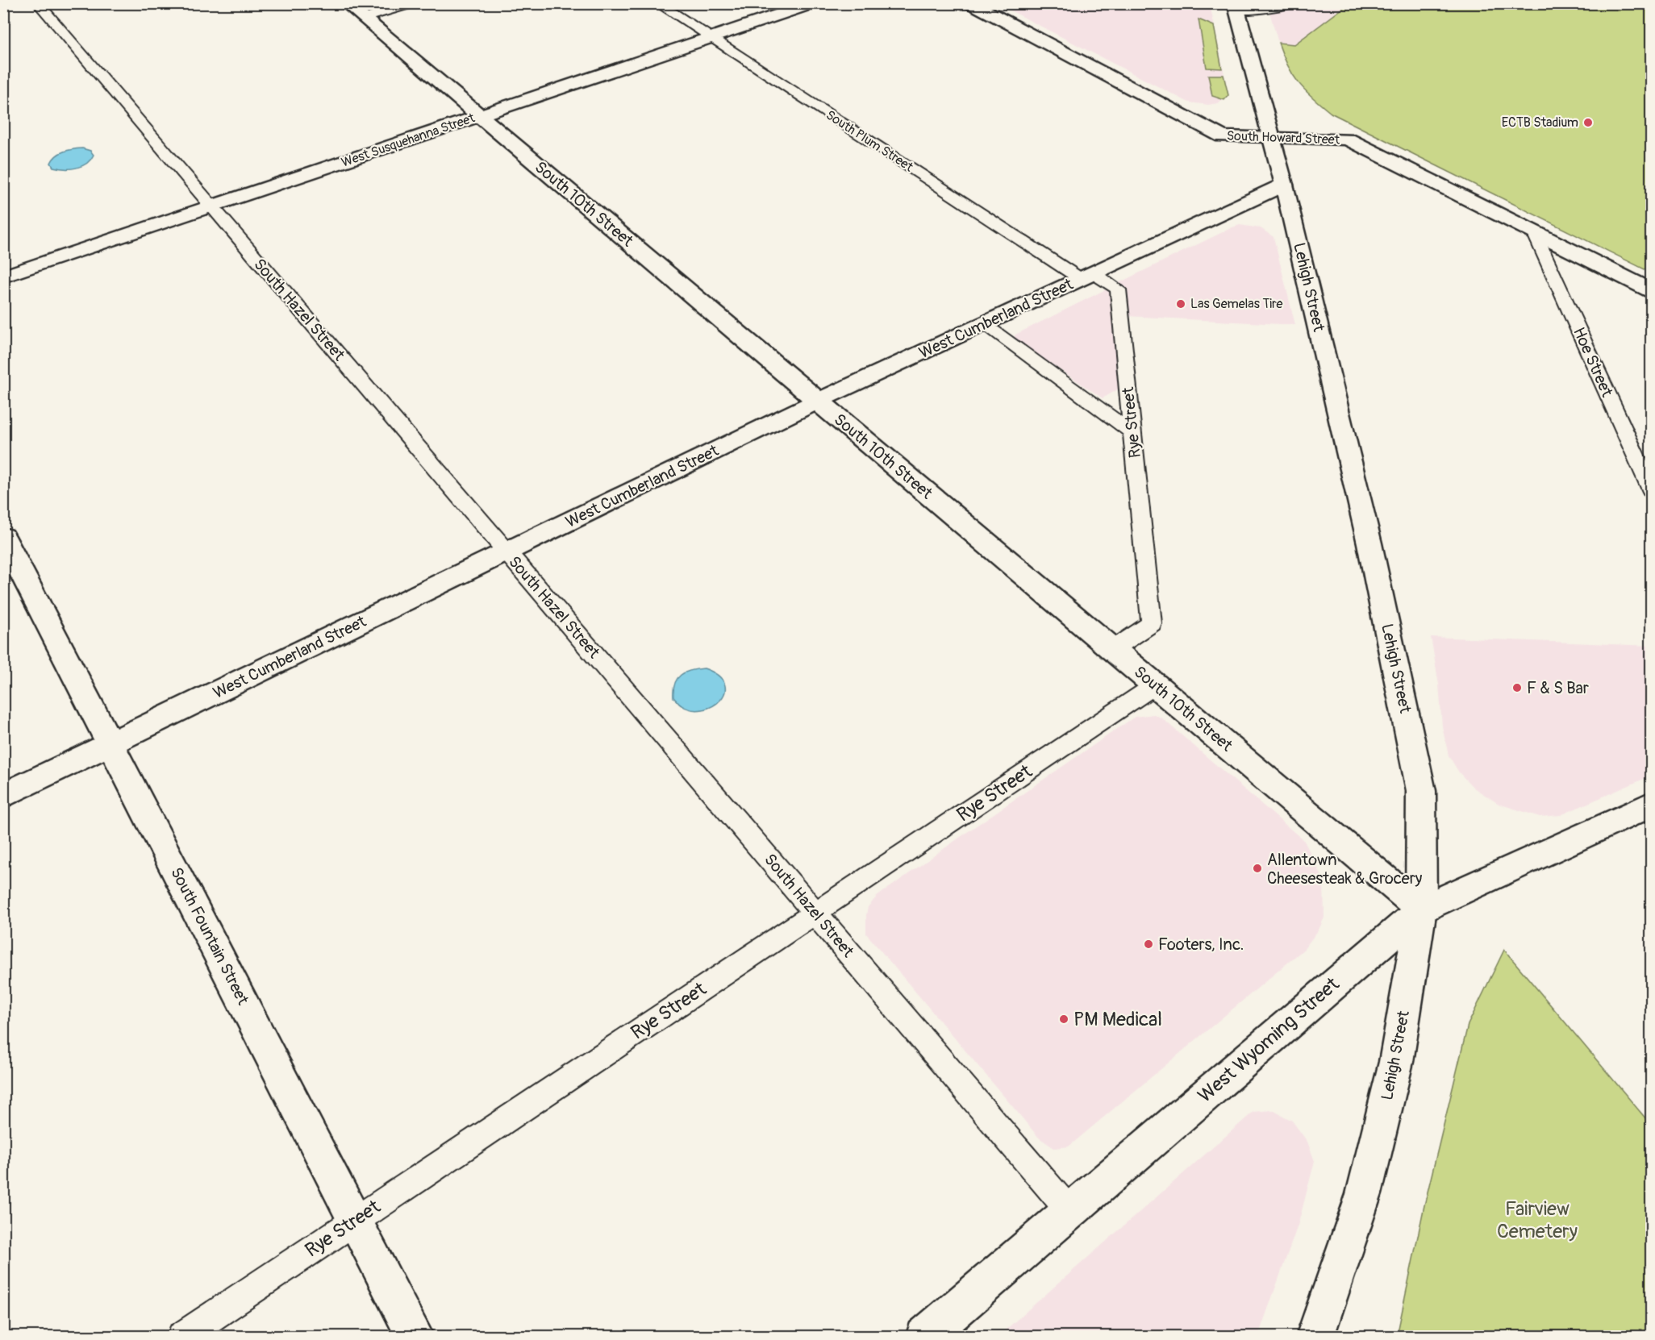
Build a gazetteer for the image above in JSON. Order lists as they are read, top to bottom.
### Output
{
  "streets": {
    "street": [
      "South Howard Street",
      "West Susquehanna Street",
      "South 10th Street",
      "Lehigh Street",
      "West Cumberland Street",
      "South Fountain Street",
      "West Wyoming Street"
    ],
    "lane": [
      "South Plum Street",
      "South Hazel Street",
      "Hoe Street",
      "Rye Street"
    ]
  },
  "crossings": [
    ["South Howard Street", "Lehigh Street"],
    ["South Howard Street", "Hoe Street"],
    ["West Susquehanna Street", "South Plum Street"],
    ["West Susquehanna Street", "South 10th Street"],
    ["West Susquehanna Street", "South Hazel Street"],
    ["South Plum Street", "West Cumberland Street"],
    ["South Plum Street", "Rye Street"],
    ["South 10th Street", "Lehigh Street"],
    ["South 10th Street", "West Cumberland Street"],
    ["South 10th Street", "Rye Street"],
    ["South 10th Street", "West Wyoming Street"],
    ["Lehigh Street", "West Cumberland Street"],
    ["Lehigh Street", "West Wyoming Street"],
    ["South Hazel Street", "West Cumberland Street"],
    ["South Hazel Street", "Rye Street"],
    ["South Hazel Street", "West Wyoming Street"],
    ["West Cumberland Street", "Rye Street"],
    ["West Cumberland Street", "South Fountain Street"],
    ["Rye Street", "South Fountain Street"]
  ],
  "parks": ["Fairview Cemetery"],
  "places": [
    "ECTB Stadium",
    "Las Gemelas Tire",
    "F & S Bar",
    "Allentown Cheesesteak & Grocery",
    "Footers, Inc.",
    "PM Medical"
  ]
}
